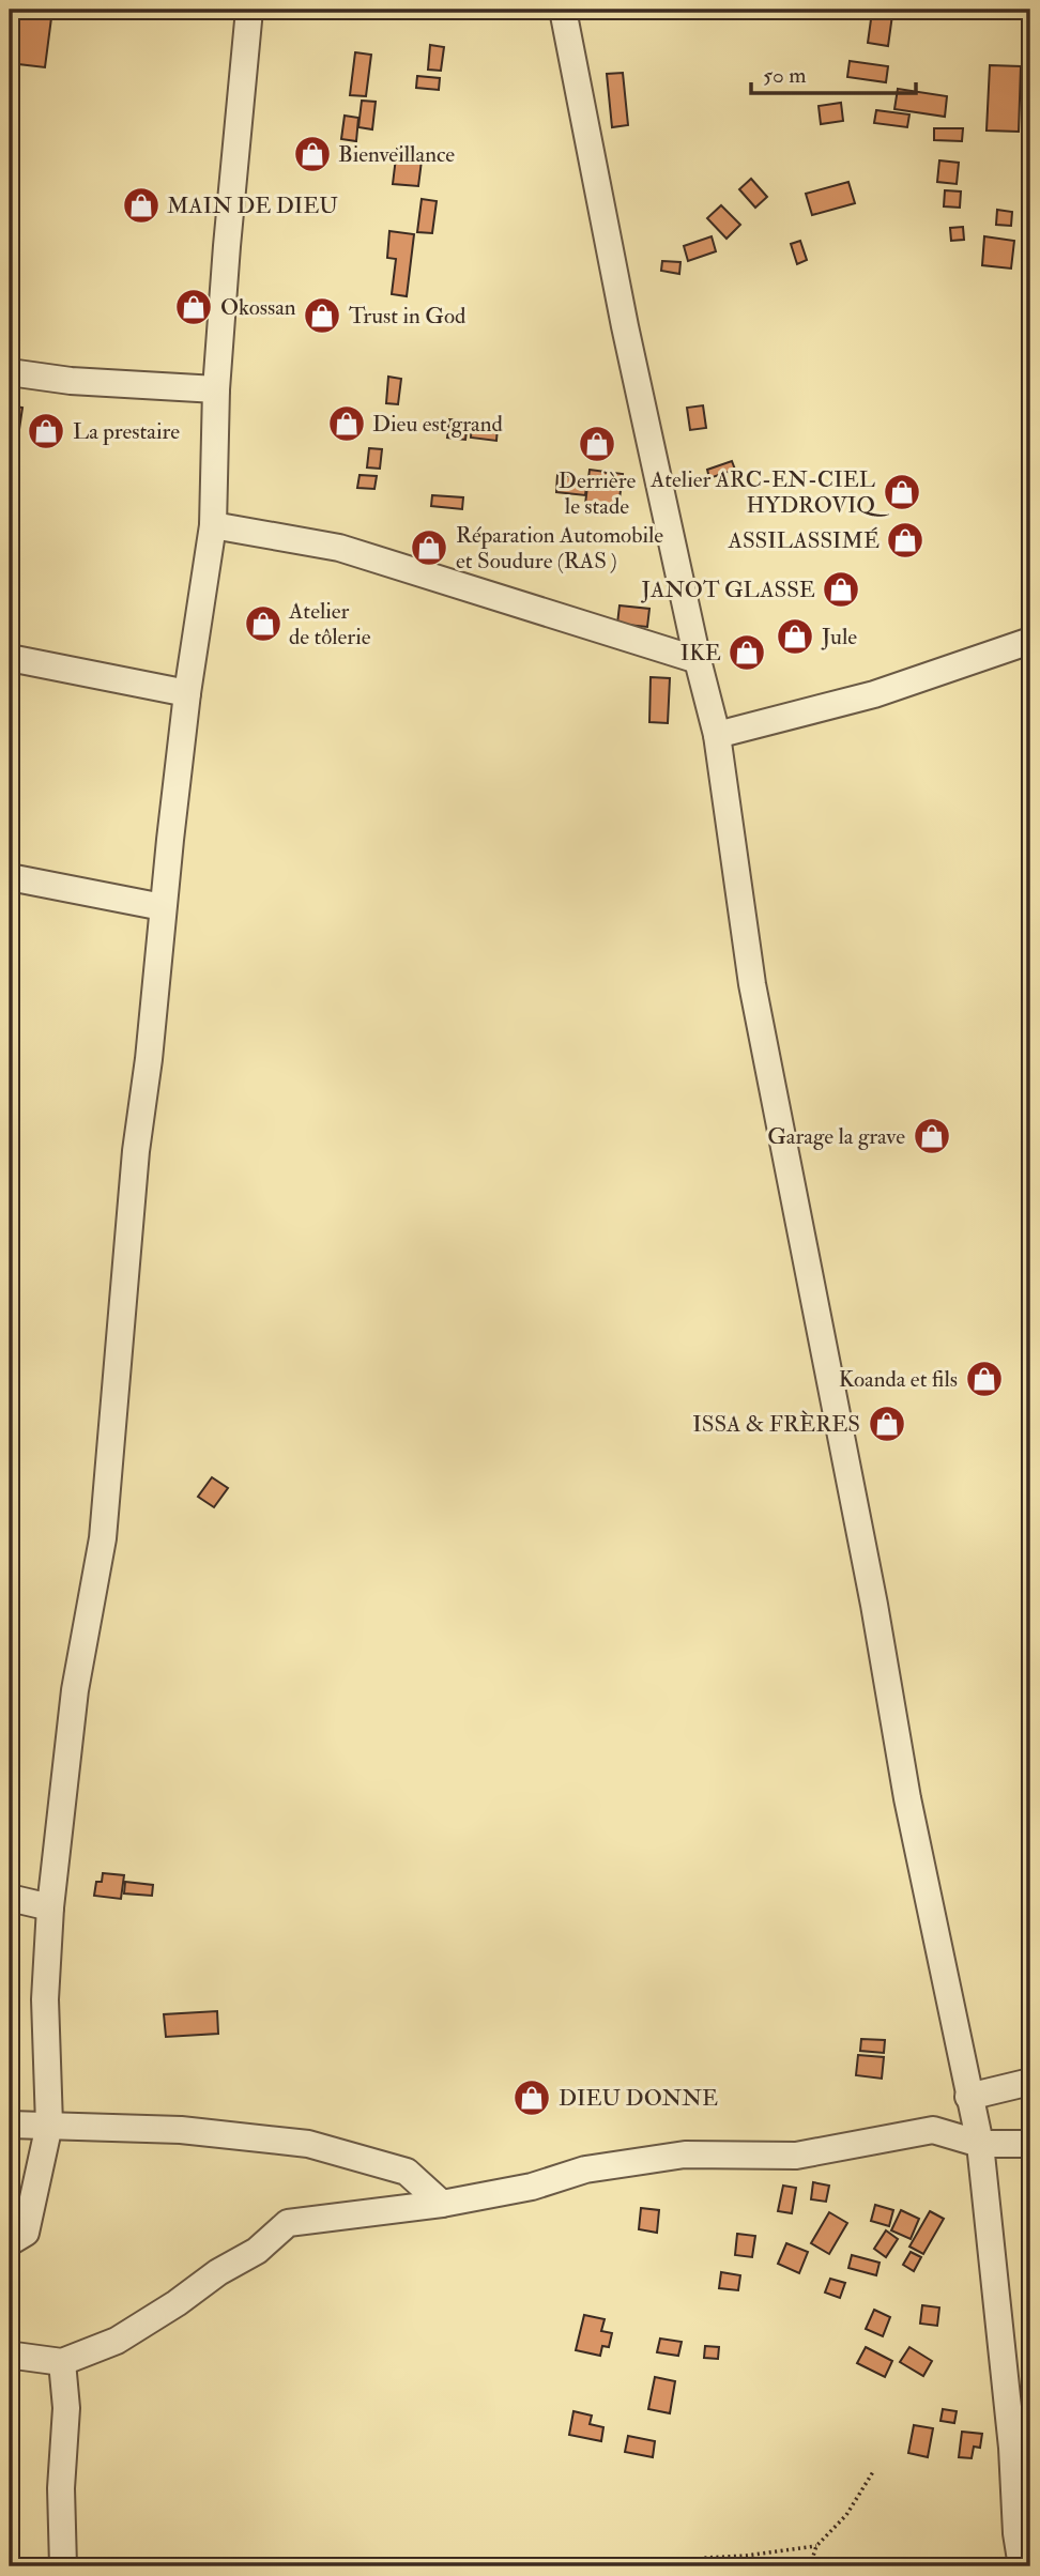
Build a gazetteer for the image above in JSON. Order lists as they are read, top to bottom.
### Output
{
  "places": {
    "shop": [
      "Bienveillance",
      "MAIN DE DIEU",
      "Okossan",
      "Trust in God",
      "Dieu est grand",
      "La prestaire",
      "Derrière le stade",
      "Atelier ARC-EN-CIEL HYDROVIQ",
      "ASSILASSIMÉ",
      "Réparation Automobile et Soudure (RAS )",
      "JANOT GLASSE",
      "Atelier de tôlerie",
      "Jule",
      "IKE",
      "Garage la grave",
      "Koanda et fils",
      "ISSA & FRÈRES",
      "DIEU DONNE"
    ]
  },
  "scale_bar": "50 m"
}
